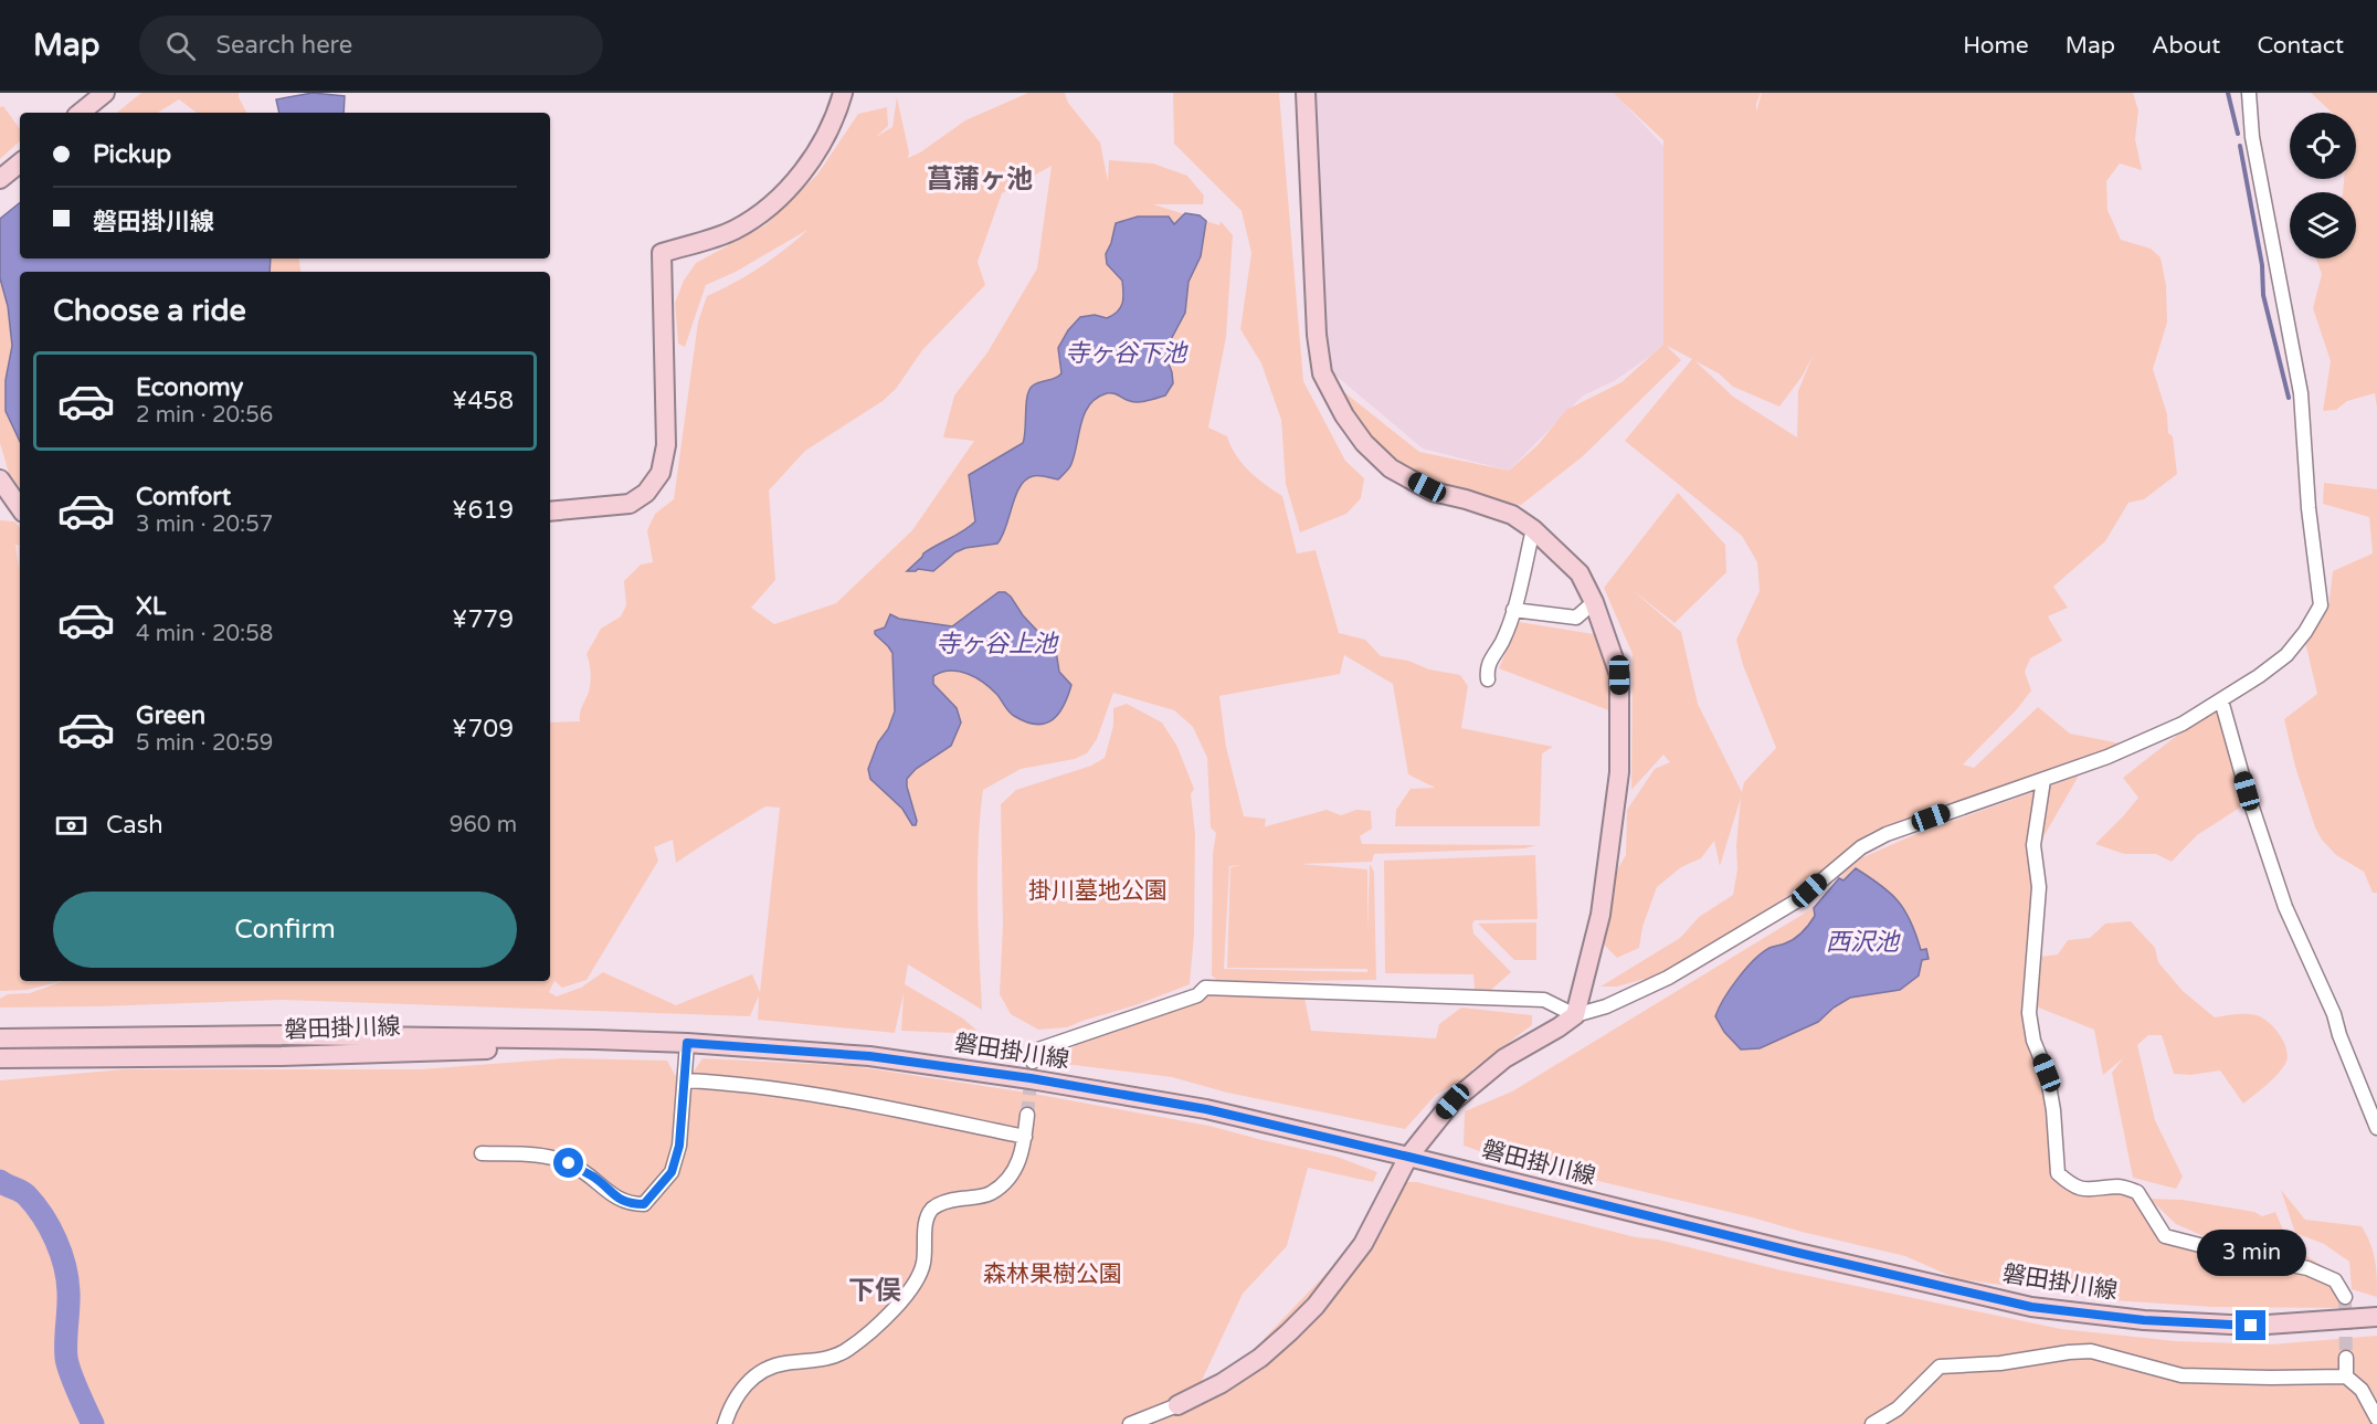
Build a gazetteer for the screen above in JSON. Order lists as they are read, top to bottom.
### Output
{
  "streets": {
    "main road": ["磐田掛川線"]
  },
  "districts": ["菖蒲ヶ池", "下俣"],
  "water": ["寺ヶ谷下池", "寺ヶ谷上池", "西沢池"],
  "parks": ["掛川墓地公園", "森林果樹公園"],
  "page": {
    "header": "Map",
    "search": "Search here",
    "nav": [
      "Home",
      "Map",
      "About",
      "Contact"
    ],
    "banner": ["Pickup", "磐田掛川線"],
    "heading": "Choose a ride",
    "list": [
      {
        "name": "Economy",
        "note": "2 min · 20:56",
        "value": "¥458"
      },
      {
        "name": "Comfort",
        "note": "3 min · 20:57",
        "value": "¥619"
      },
      {
        "name": "XL",
        "note": "4 min · 20:58",
        "value": "¥779"
      },
      {
        "name": "Green",
        "note": "5 min · 20:59",
        "value": "¥709"
      }
    ],
    "pay": ["Cash", "960 m"],
    "buttons": "Confirm",
    "bubble": "3 min"
  }
}
